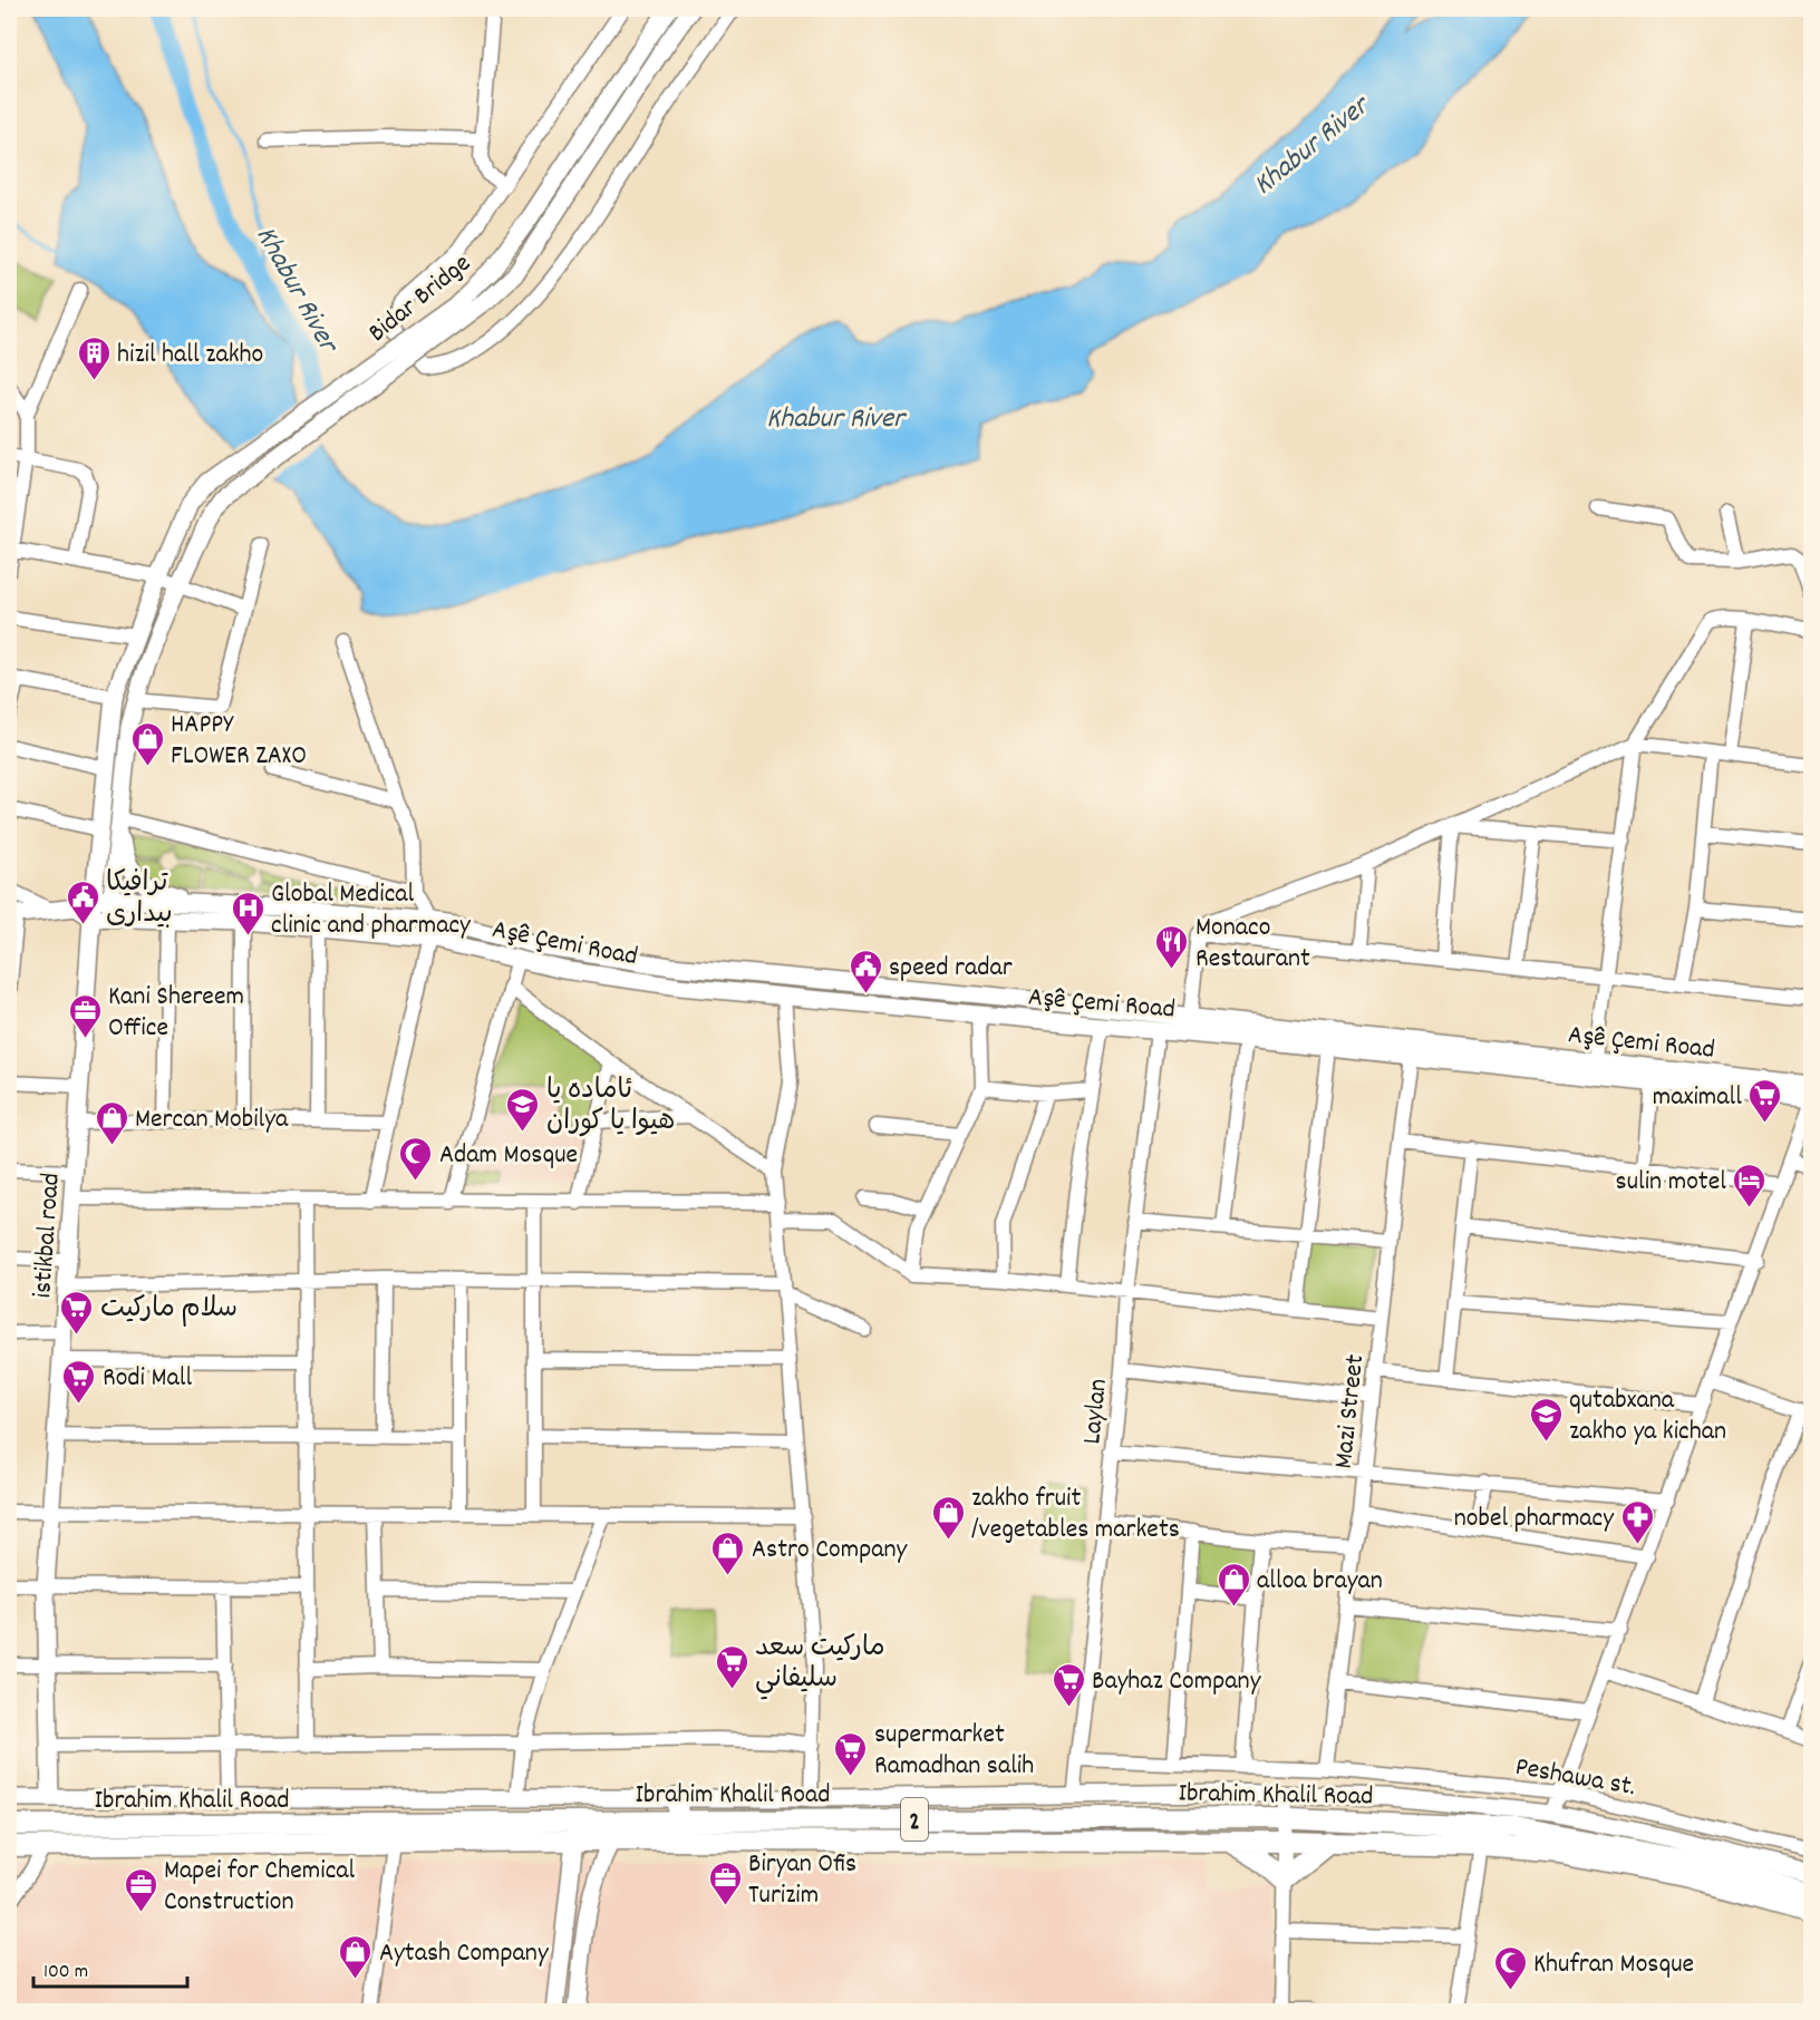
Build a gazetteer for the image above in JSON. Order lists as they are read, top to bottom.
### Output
{
  "streets": {
    "highway": ["Ibrahim Khalil Road", "2"],
    "main road": ["Bidar Bridge", "Aşê Çemi Road", "istikbal road"],
    "street": ["Laylan", "Mazi Street", "Peshawa st."]
  },
  "crossings": [
    ["Bidar Bridge", "Aşê Çemi Road"],
    ["Bidar Bridge", "istikbal road"],
    ["Aşê Çemi Road", "istikbal road"],
    ["Aşê Çemi Road", "Laylan"],
    ["Aşê Çemi Road", "Mazi Street"],
    ["istikbal road", "Ibrahim Khalil Road"],
    ["Laylan", "Peshawa st."],
    ["Laylan", "Ibrahim Khalil Road"],
    ["Mazi Street", "Peshawa st."]
  ],
  "water": ["Khabur River"],
  "places": {
    "building": ["hizil hall zakho"],
    "shop": [
      "HAPPY FLOWER ZAXO",
      "Mercan Mobilya",
      "zakho fruit /vegetables markets",
      "Astro Company",
      "alloa brayan",
      "Aytash Company"
    ],
    "public building": ["ترافيكا بيدارى", "speed radar"],
    "hospital": ["Global Medical clinic and pharmacy"],
    "restaurant": ["Monaco Restaurant"],
    "office": ["Kani Shereem Office", "Biryan Ofis Turizim", "Mapei for Chemical Construction"],
    "supermarket": [
      "maximall",
      "سلام ماركيت",
      "Rodi Mall",
      "ماركيت سعد سليفاني",
      "Bayhaz Company",
      "supermarket Ramadhan salih"
    ],
    "school or university": ["ئاماده یا هیوا یا کوران", "qutabxana zakho ya kichan"],
    "mosque": ["Adam Mosque", "Khufran Mosque"],
    "hotel": ["sulin motel"],
    "pharmacy": ["nobel pharmacy"]
  },
  "scale_bar": "100 m"
}
